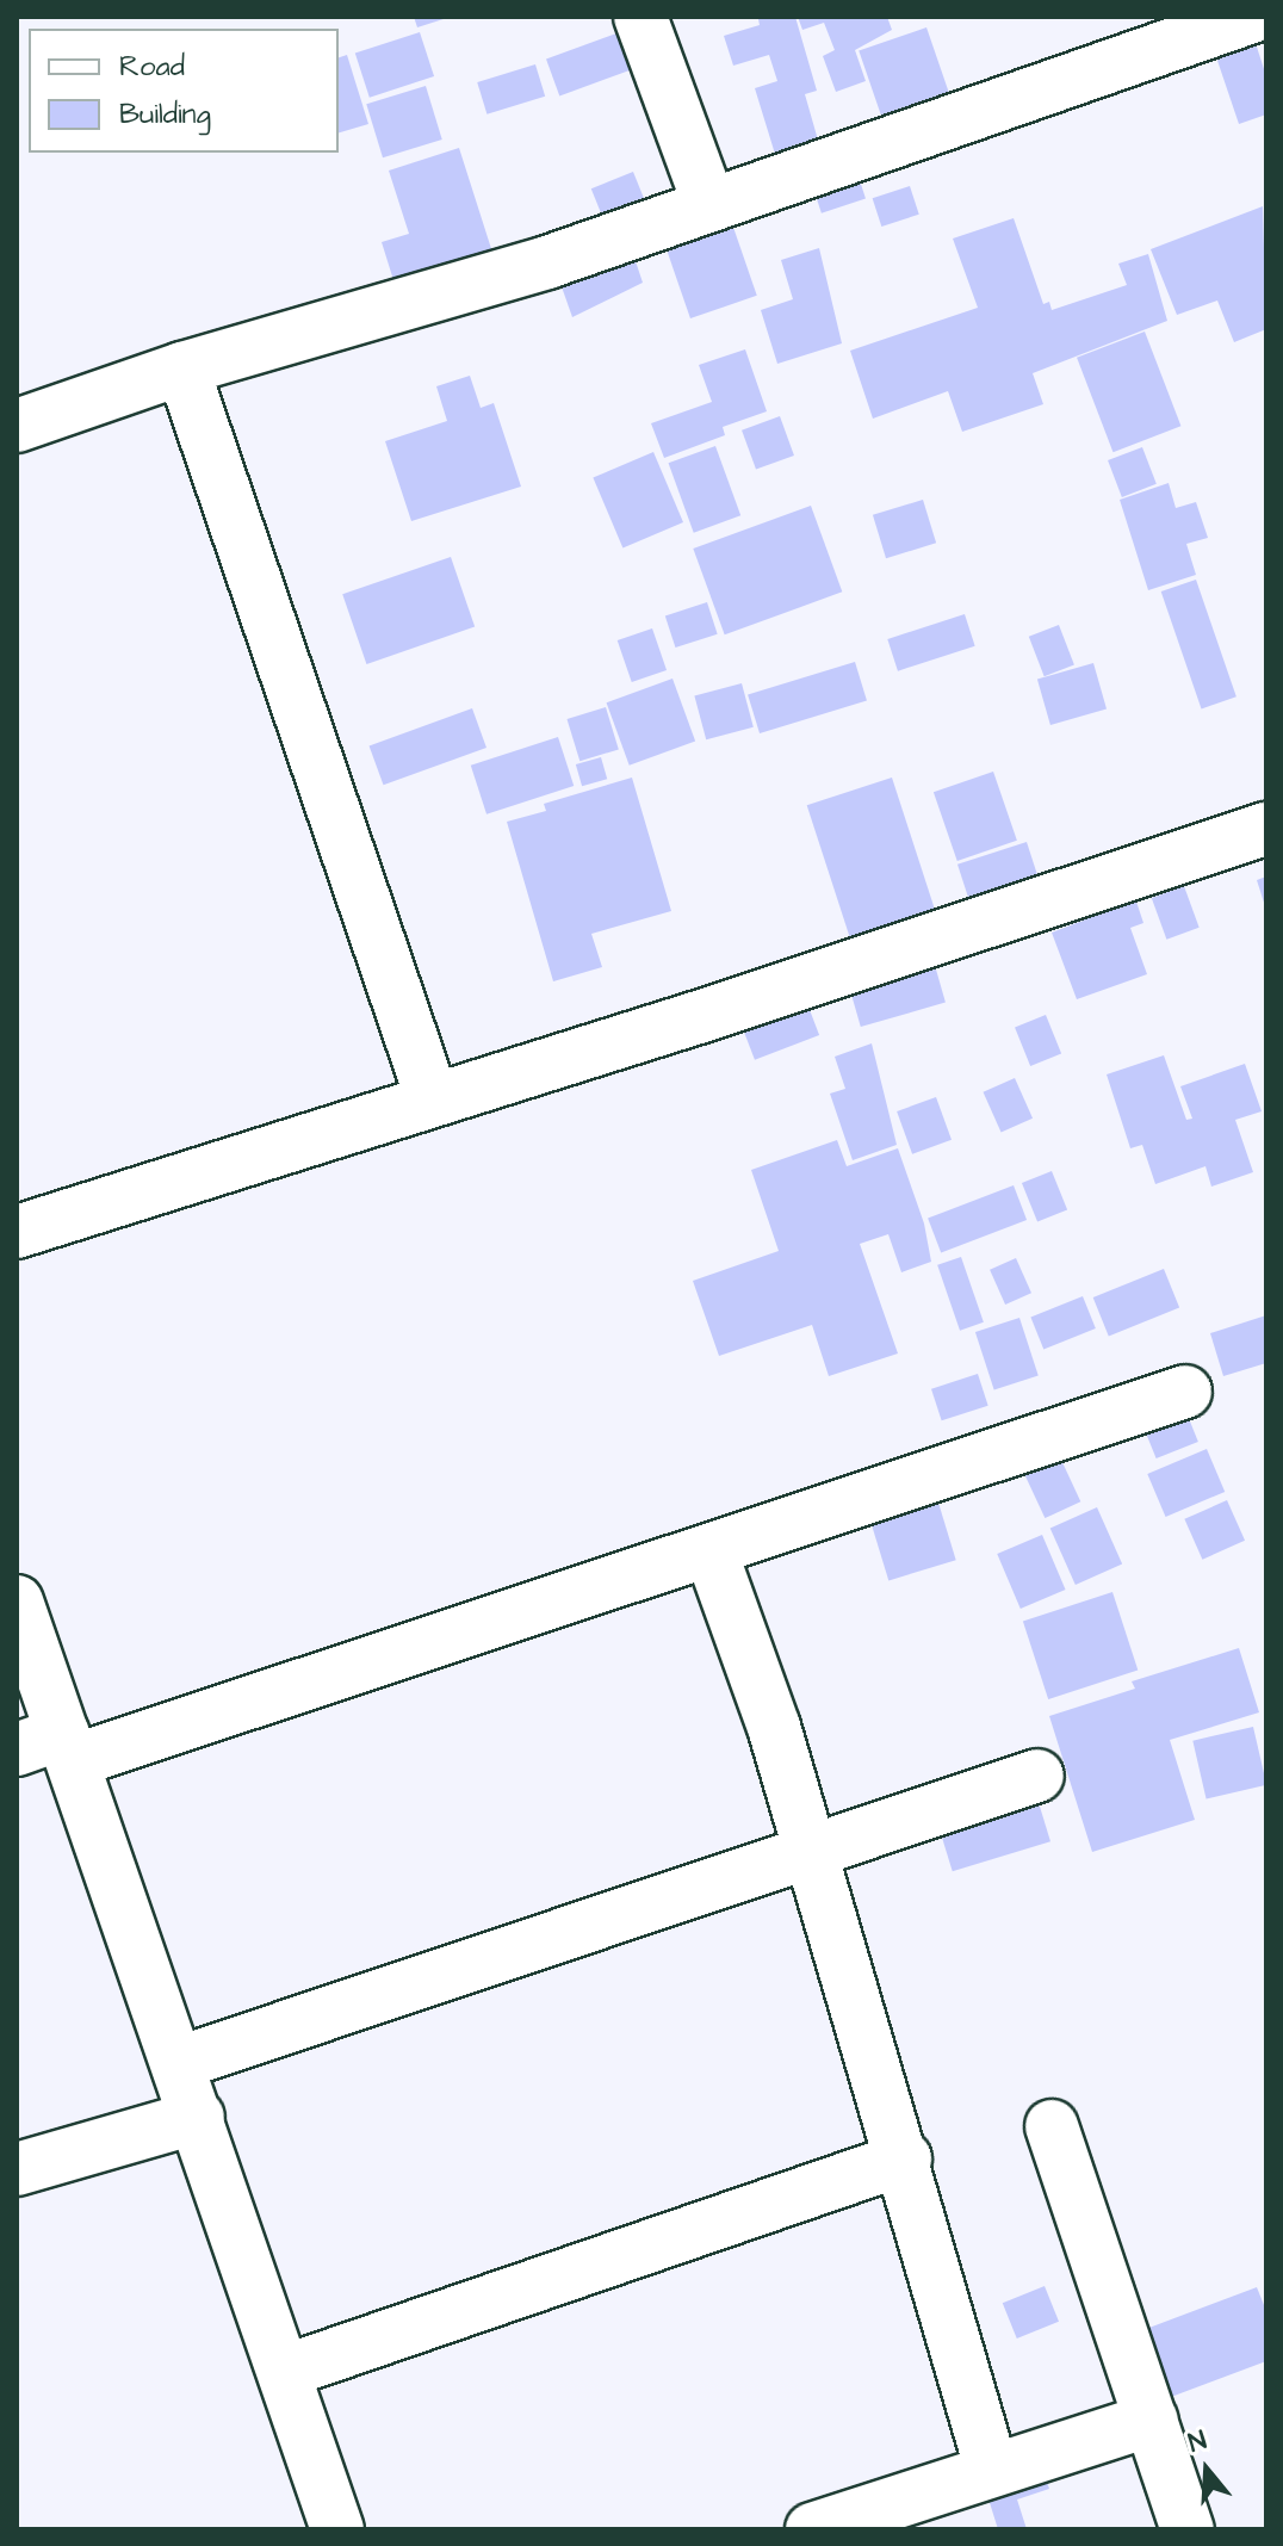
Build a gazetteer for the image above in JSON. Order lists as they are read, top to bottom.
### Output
{
  "legend": ["Road", "Building"],
  "north": "top"
}
